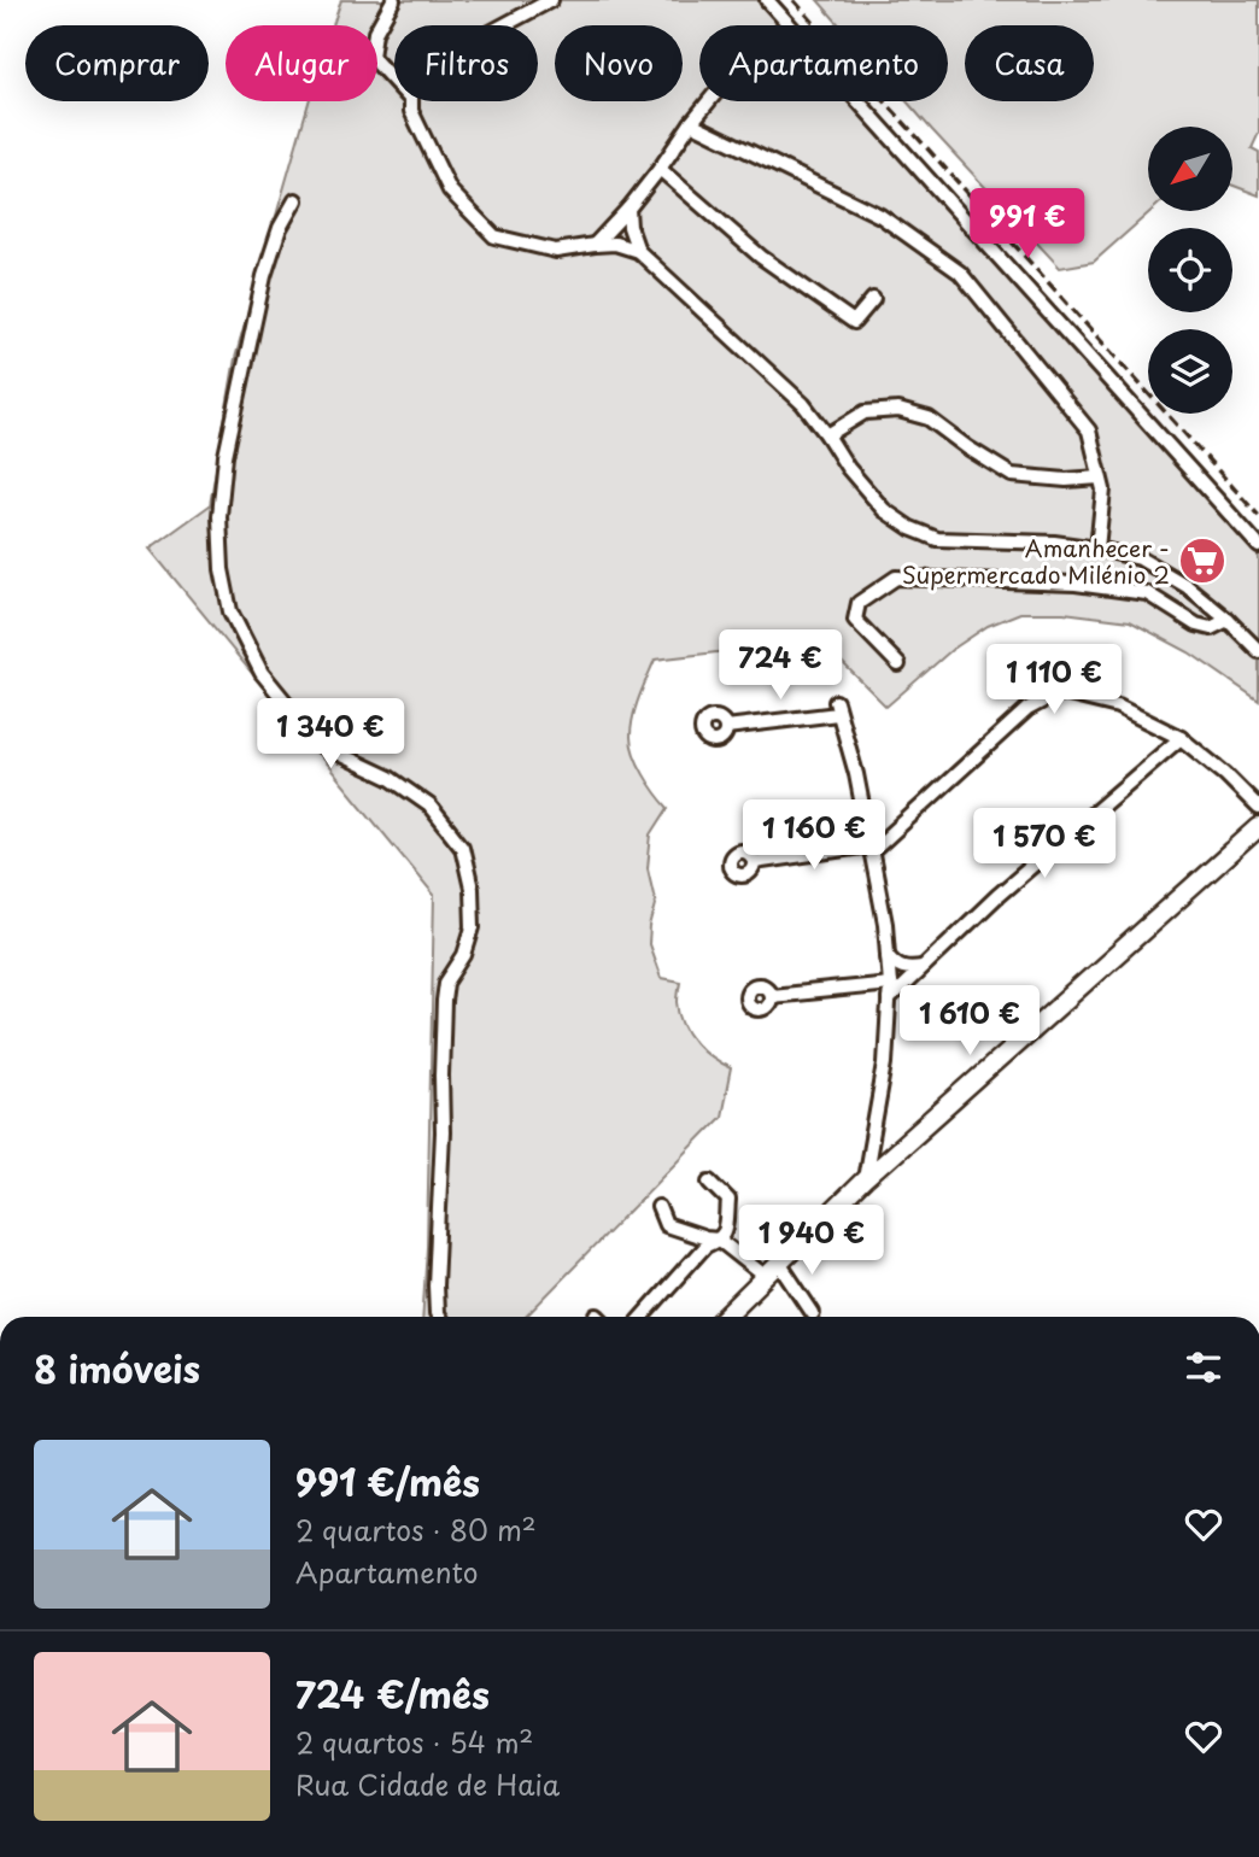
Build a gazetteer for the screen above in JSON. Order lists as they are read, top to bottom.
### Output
{
  "places": {
    "supermarket": ["Amanhecer - Supermercado Milénio 2"]
  },
  "north": "bottom left",
  "page": {
    "chip": [
      "Comprar",
      "Alugar",
      "Filtros",
      "Novo",
      "Apartamento",
      "Casa"
    ],
    "price": [
      "991 €",
      "724 €",
      "1 110 €",
      "1 340 €",
      "1 160 €",
      "1 570 €",
      "1 610 €",
      "1 940 €"
    ],
    "heading": "8 imóveis",
    "list": [
      {
        "name": "991 €/mês",
        "note": "2 quartos · 80 m² · Apartamento"
      },
      {
        "name": "724 €/mês",
        "note": "2 quartos · 54 m² · Rua Cidade de Haia"
      }
    ]
  }
}
